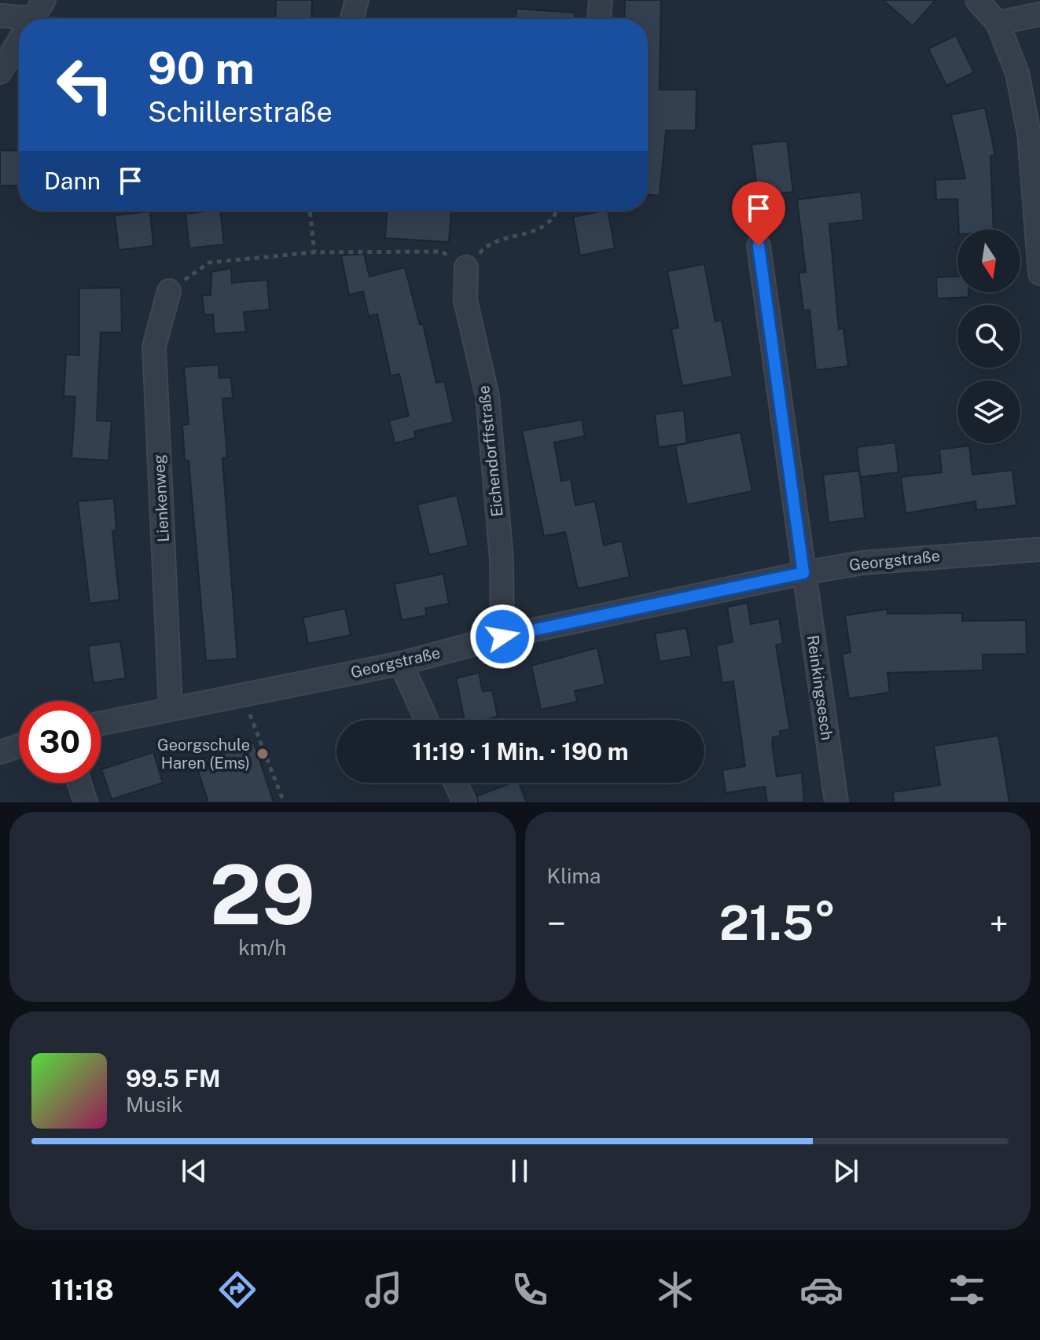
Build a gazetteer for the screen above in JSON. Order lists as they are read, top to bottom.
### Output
{
  "streets": {
    "street": [
      "Eichendorffstraße",
      "Lienkenweg",
      "Georgstraße",
      "Reinkingsesch"
    ]
  },
  "crossings": [
    ["Eichendorffstraße", "Georgstraße"],
    ["Lienkenweg", "Georgstraße"],
    ["Georgstraße", "Reinkingsesch"]
  ],
  "places": ["Georgschule Haren (Ems)"],
  "north": "bottom",
  "page": {
    "turn": ["90 m", "Schillerstraße"],
    "then": "Dann",
    "limit": "30",
    "trip": "11:19 · 1 Min. · 190 m",
    "tile": [
      ["29", "km/h"],
      "Klima"
    ],
    "heat": ["−", "21.5°", "+"],
    "song": ["99.5 FM", "Musik"],
    "tabs": "11:18"
  }
}
